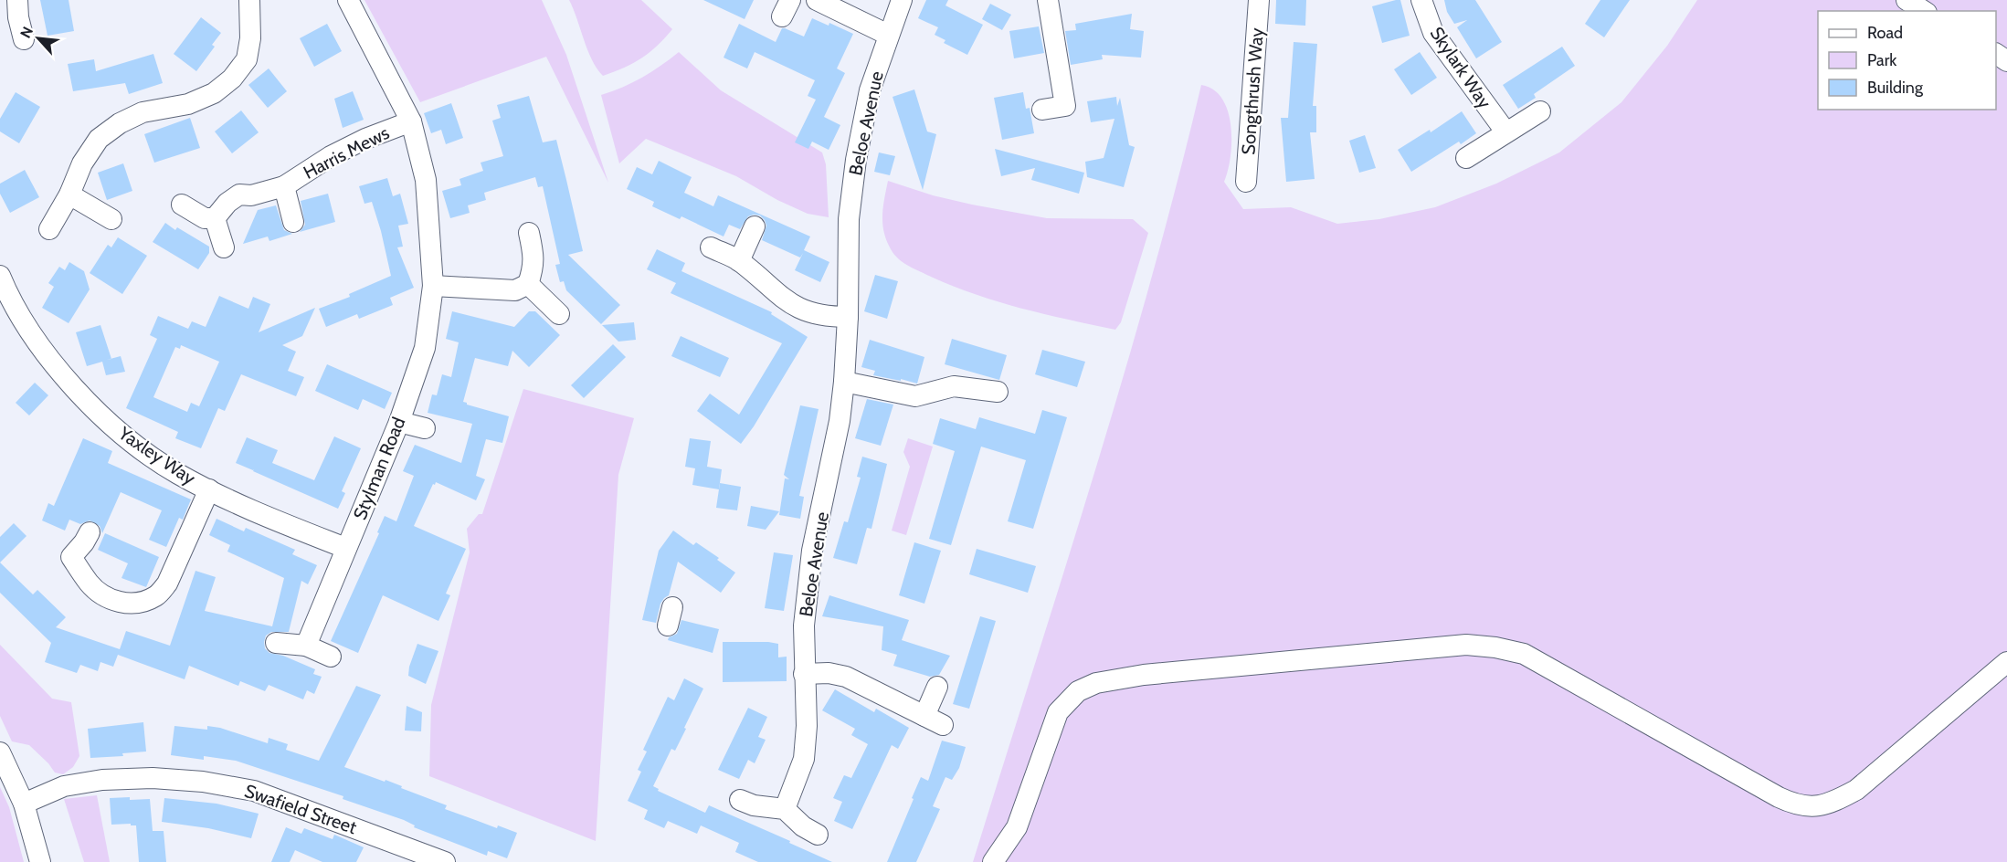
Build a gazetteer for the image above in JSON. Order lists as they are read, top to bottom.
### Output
{
  "streets": {
    "street": [
      "Skylark Way",
      "Songthrush Way",
      "Beloe Avenue",
      "Harris Mews",
      "Yaxley Way",
      "Stylman Road",
      "Swafield Street"
    ]
  },
  "crossings": [
    ["Harris Mews", "Stylman Road"],
    ["Yaxley Way", "Stylman Road"]
  ],
  "legend": ["Road", "Park", "Building"],
  "north": "top left"
}
